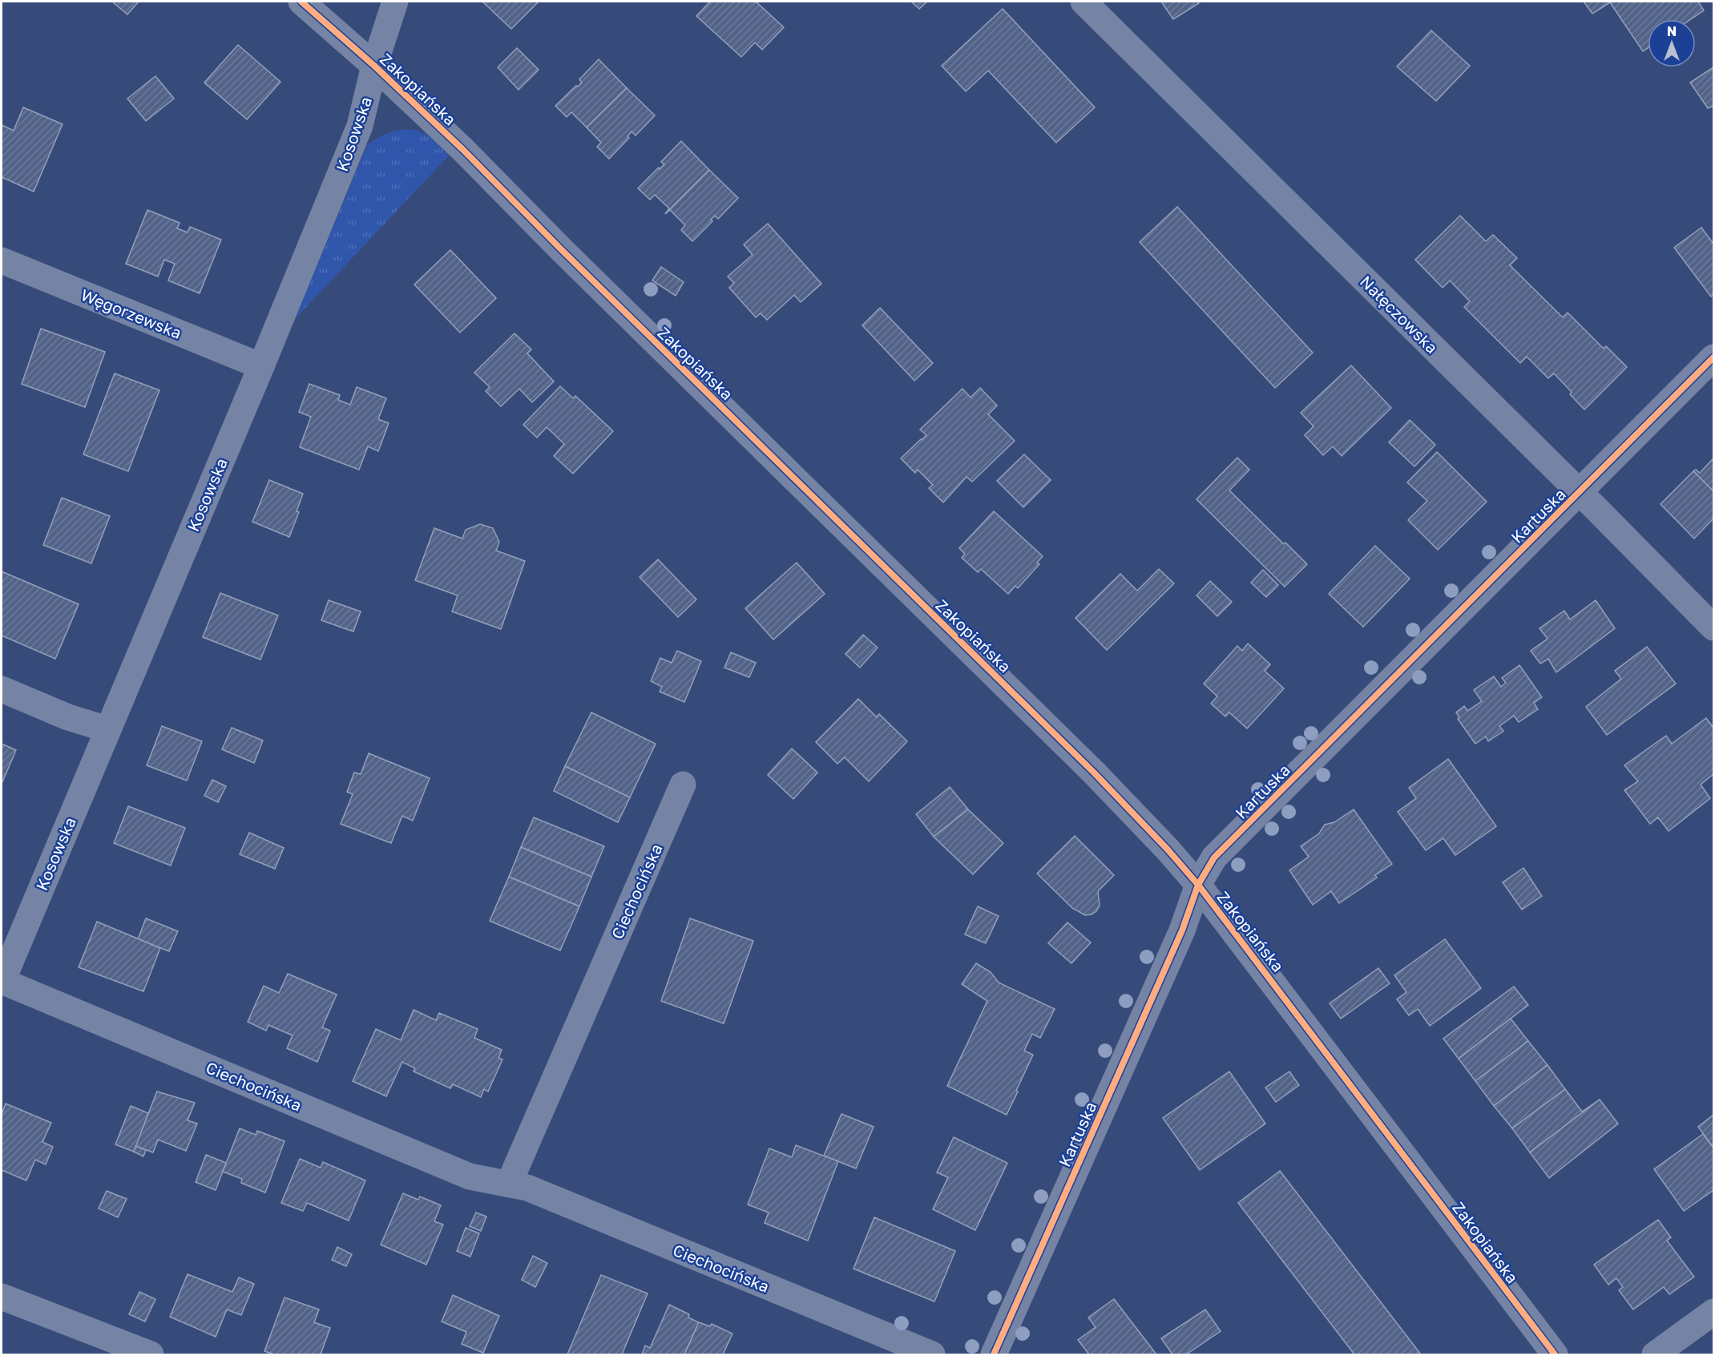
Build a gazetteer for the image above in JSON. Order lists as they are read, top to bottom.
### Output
{
  "streets": {
    "street": [
      "Zakopiańska",
      "Kosowska",
      "Węgorzewska",
      "Nałęczowska",
      "Kartuska",
      "Ciechocińska"
    ]
  },
  "crossings": [
    ["Zakopiańska", "Kosowska"],
    ["Zakopiańska", "Kartuska"],
    ["Kosowska", "Węgorzewska"],
    ["Kosowska", "Ciechocińska"],
    ["Nałęczowska", "Kartuska"]
  ],
  "north": "top"
}
